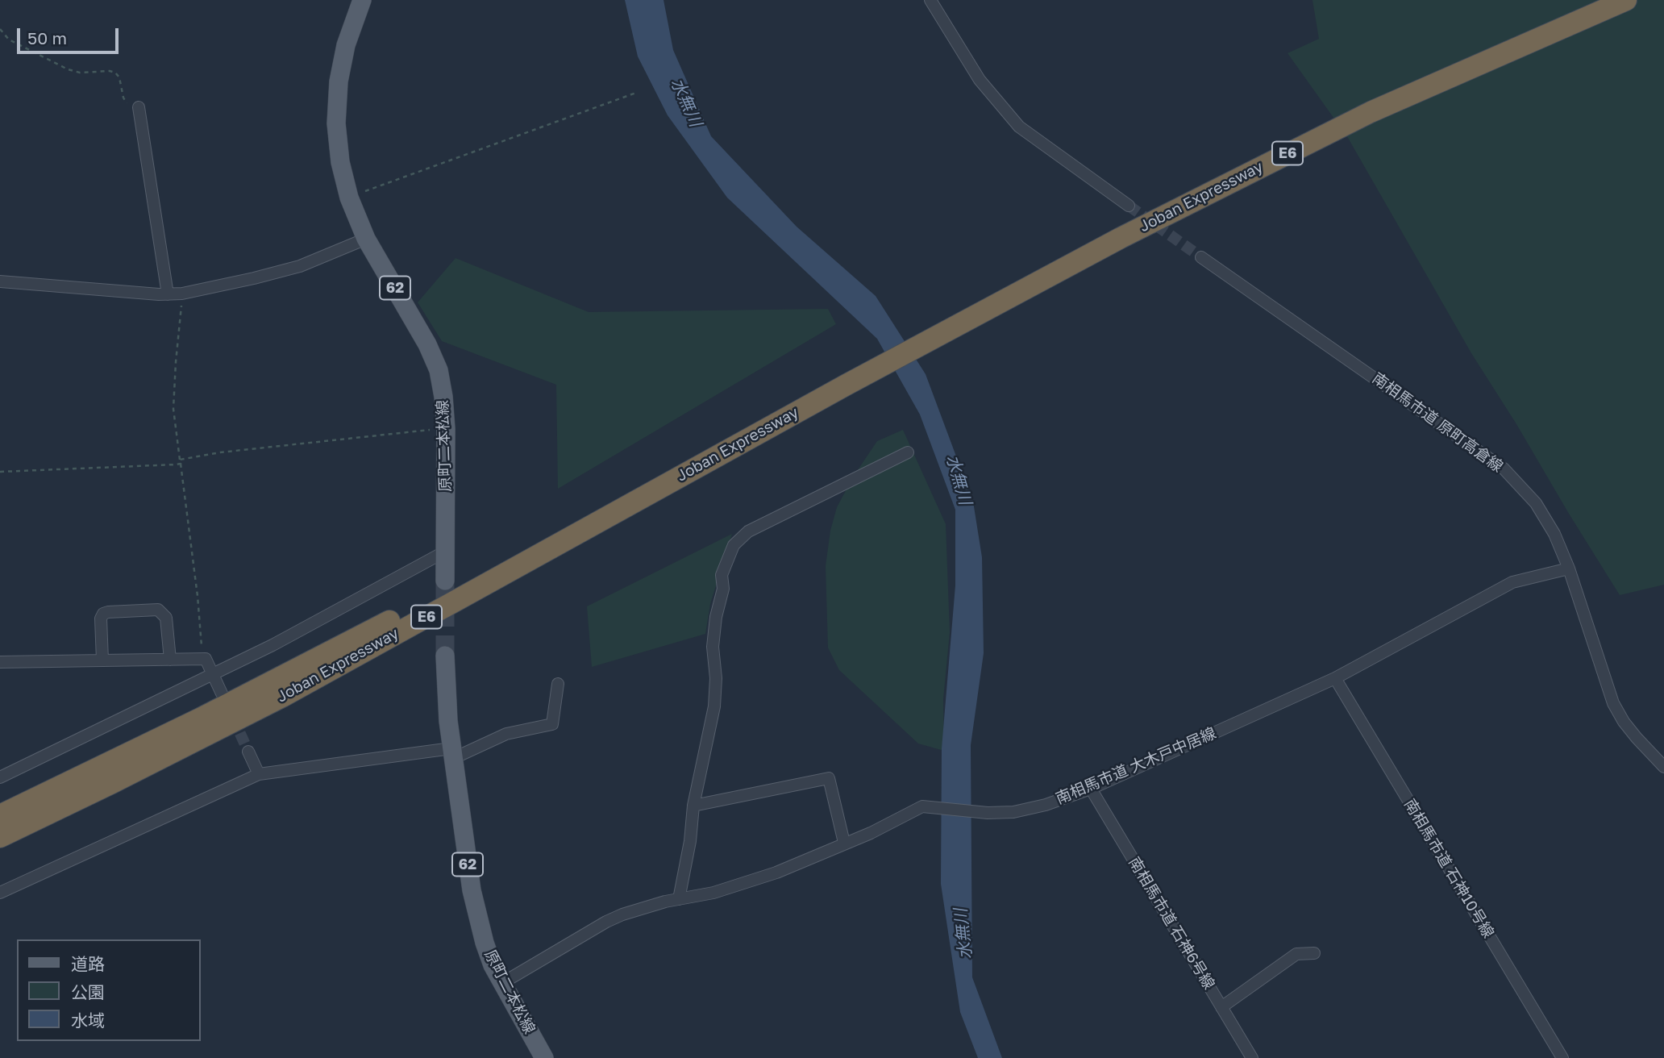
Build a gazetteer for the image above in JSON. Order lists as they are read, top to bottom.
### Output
{
  "streets": {
    "highway": ["E6", "Joban Expressway"],
    "main road": ["62", "原町二本松線"],
    "street": [
      "南相馬市道 原町高倉線",
      "南相馬市道 大木戸中居線",
      "南相馬市道 石神10号線",
      "南相馬市道 石神6号線"
    ]
  },
  "crossings": [
    ["南相馬市道 原町高倉線", "南相馬市道 大木戸中居線"],
    ["原町二本松線", "南相馬市道 大木戸中居線"],
    ["南相馬市道 大木戸中居線", "南相馬市道 石神10号線"],
    ["南相馬市道 大木戸中居線", "南相馬市道 石神6号線"]
  ],
  "water": ["水無川"],
  "legend": ["道路", "公園", "水域"],
  "scale_bar": "50 m"
}
